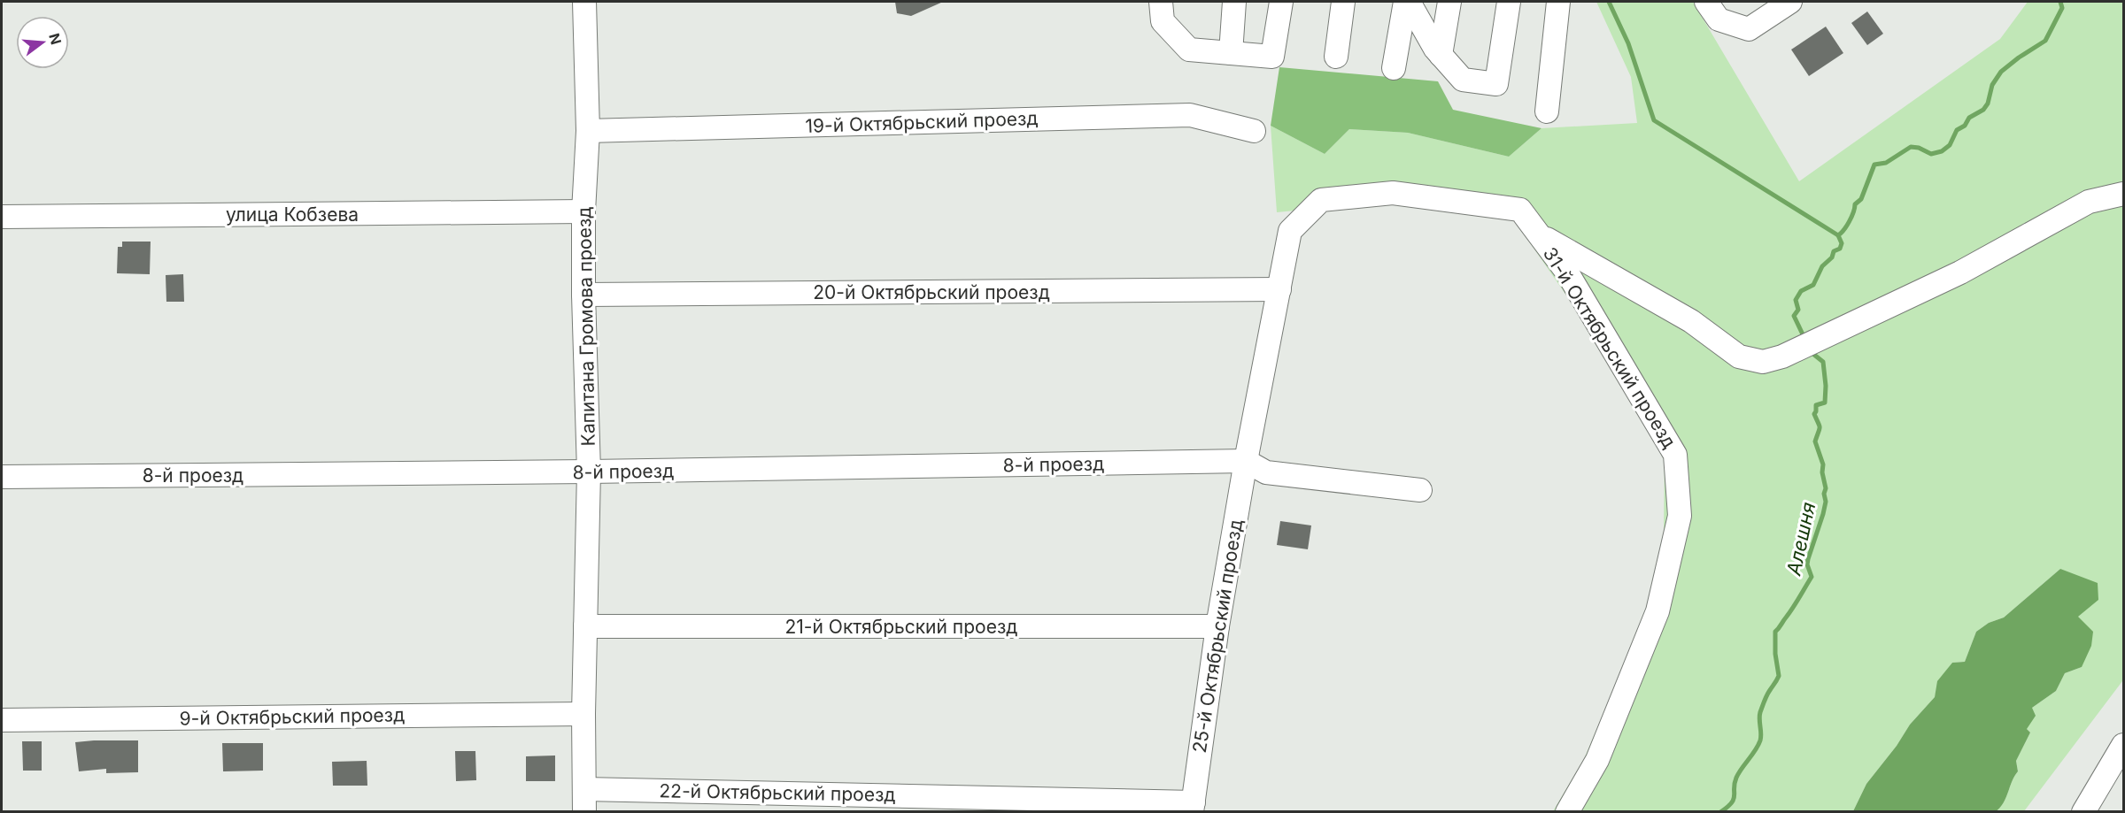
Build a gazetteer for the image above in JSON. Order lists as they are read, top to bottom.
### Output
{
  "streets": {
    "street": [
      "19-й Октябрьский проезд",
      "улица Кобзева",
      "20-й Октябрьский проезд",
      "Капитана Громова проезд",
      "31-й Октябрьский проезд",
      "8-й проезд",
      "21-й Октябрьский проезд",
      "25-й Октябрьский проезд",
      "9-й Октябрьский проезд",
      "22-й Октябрьский проезд"
    ]
  },
  "crossings": [
    ["19-й Октябрьский проезд", "Капитана Громова проезд"],
    ["улица Кобзева", "Капитана Громова проезд"],
    ["20-й Октябрьский проезд", "Капитана Громова проезд"],
    ["20-й Октябрьский проезд", "25-й Октябрьский проезд"],
    ["Капитана Громова проезд", "8-й проезд"],
    ["Капитана Громова проезд", "21-й Октябрьский проезд"],
    ["Капитана Громова проезд", "9-й Октябрьский проезд"],
    ["Капитана Громова проезд", "22-й Октябрьский проезд"],
    ["31-й Октябрьский проезд", "25-й Октябрьский проезд"],
    ["8-й проезд", "25-й Октябрьский проезд"],
    ["21-й Октябрьский проезд", "25-й Октябрьский проезд"],
    ["25-й Октябрьский проезд", "22-й Октябрьский проезд"]
  ],
  "water": ["Алешня"],
  "north": "right"
}
